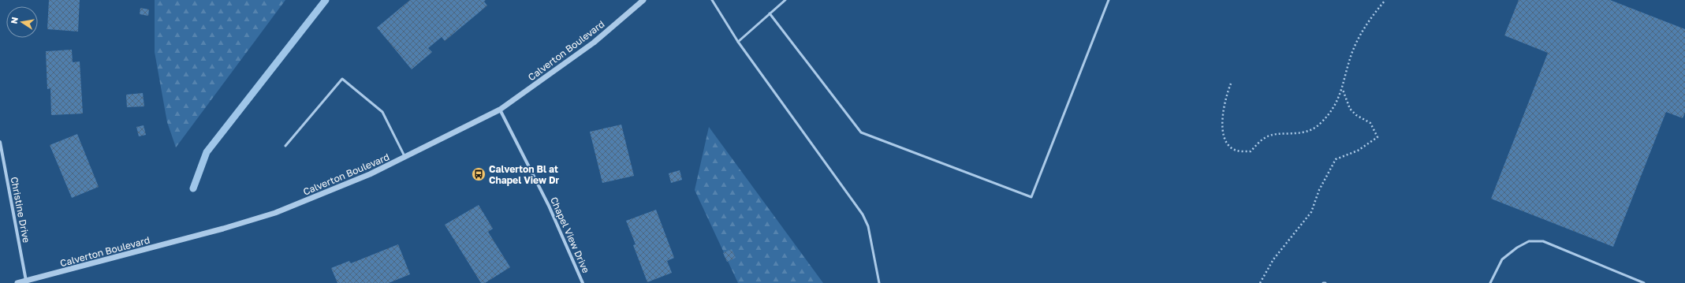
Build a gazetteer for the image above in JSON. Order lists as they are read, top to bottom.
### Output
{
  "streets": {
    "street": ["Calverton Boulevard", "Christine Drive", "Chapel View Drive"]
  },
  "crossings": [
    ["Calverton Boulevard", "Christine Drive"],
    ["Calverton Boulevard", "Chapel View Drive"]
  ],
  "places": {
    "bus stop": ["Calverton Bl at Chapel View Dr"]
  },
  "north": "left"
}
